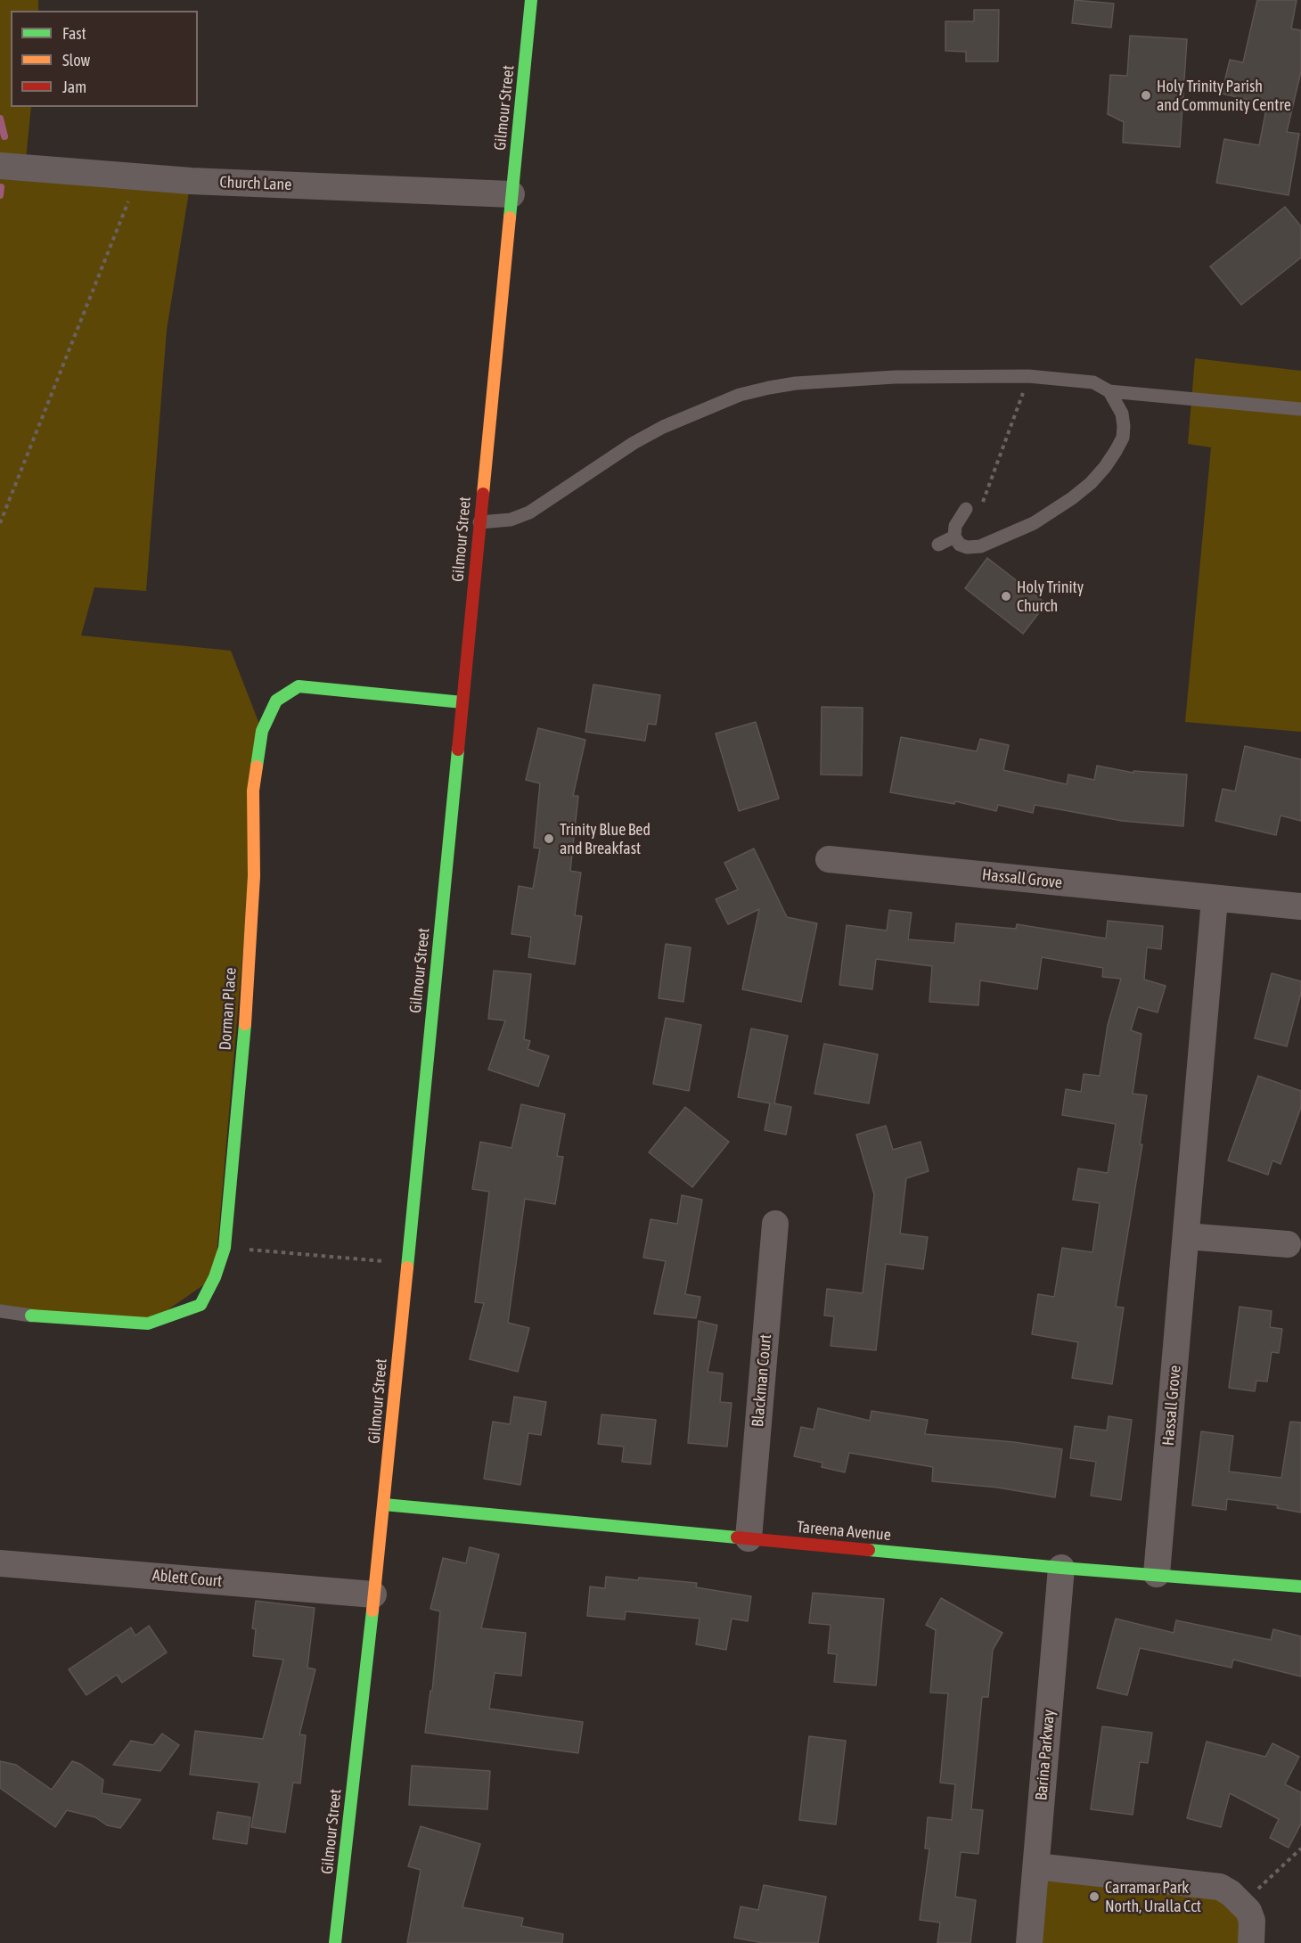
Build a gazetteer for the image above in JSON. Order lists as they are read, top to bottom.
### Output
{
  "streets": {
    "main road": ["Gilmour Street", "Dorman Place", "Tareena Avenue"],
    "street": [
      "Church Lane",
      "Hassall Grove",
      "Blackman Court",
      "Ablett Court",
      "Barina Parkway"
    ]
  },
  "crossings": [
    ["Gilmour Street", "Church Lane"],
    ["Gilmour Street", "Dorman Place"],
    ["Gilmour Street", "Tareena Avenue"],
    ["Gilmour Street", "Ablett Court"],
    ["Hassall Grove", "Tareena Avenue"],
    ["Blackman Court", "Tareena Avenue"],
    ["Tareena Avenue", "Barina Parkway"]
  ],
  "places": [
    "Holy Trinity Parish and Community Centre",
    "Holy Trinity Church",
    "Trinity Blue Bed and Breakfast",
    "Carramar Park North, Uralla Cct"
  ],
  "legend": ["Fast", "Slow", "Jam"]
}
